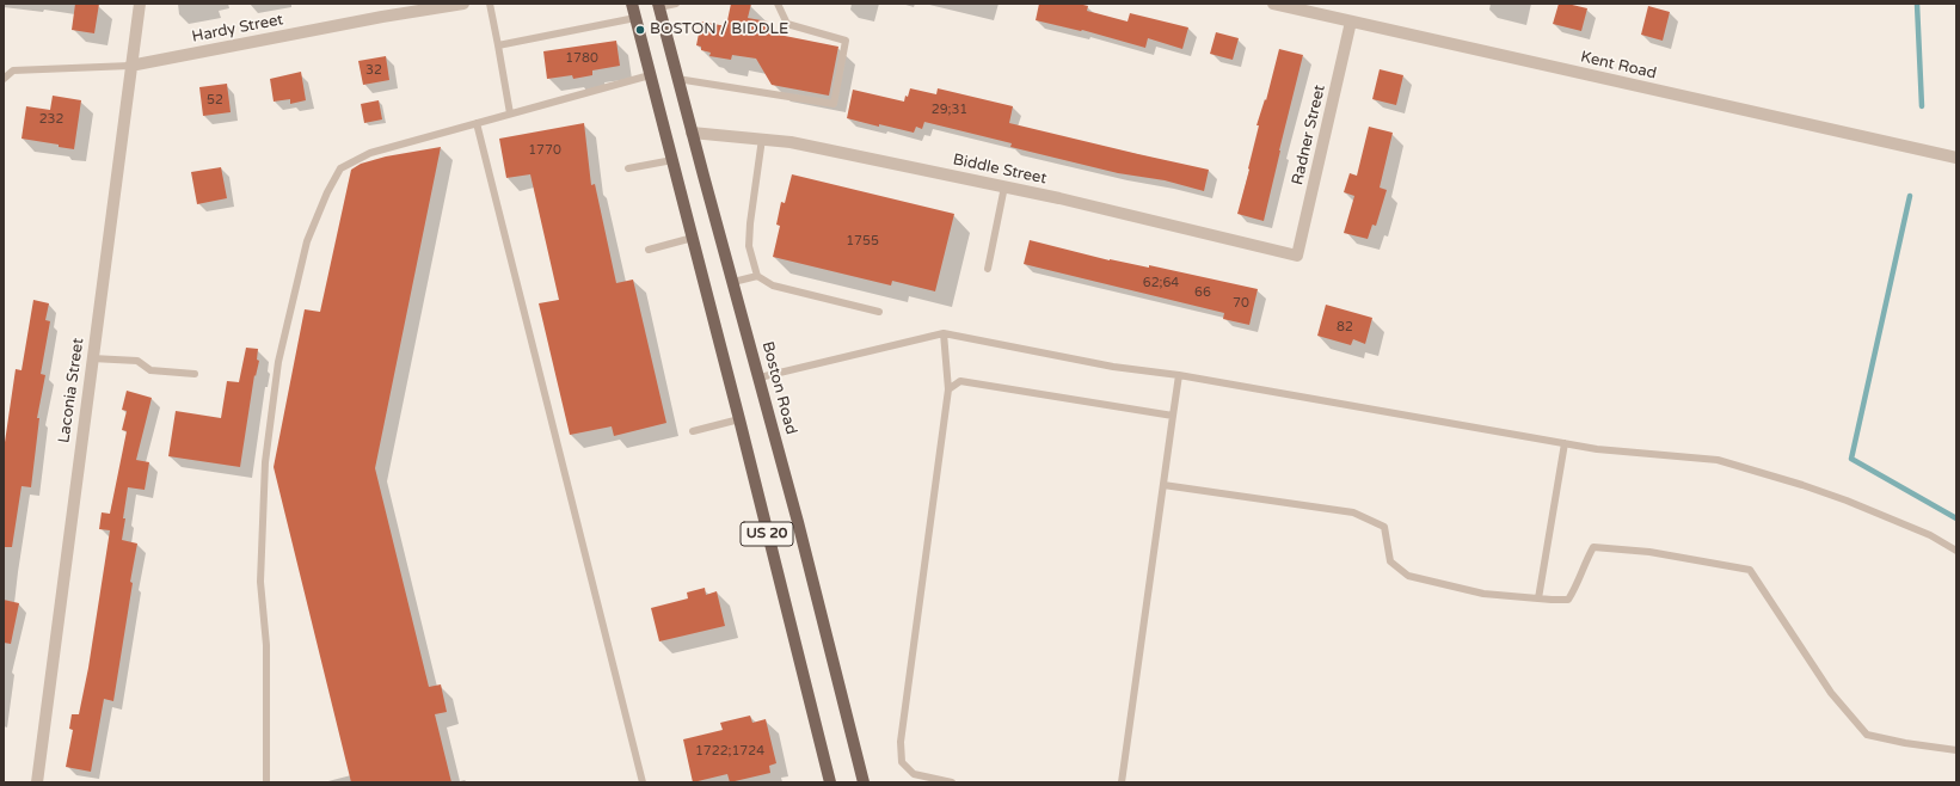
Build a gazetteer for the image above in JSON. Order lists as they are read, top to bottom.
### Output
{
  "streets": {
    "main road": ["Boston Road", "US 20"],
    "street": [
      "Hardy Street",
      "Kent Road",
      "Radner Street",
      "Biddle Street",
      "Laconia Street"
    ]
  },
  "crossings": [
    ["Hardy Street", "Laconia Street"],
    ["Kent Road", "Radner Street"],
    ["Radner Street", "Biddle Street"],
    ["Biddle Street", "Boston Road"]
  ],
  "places": ["BOSTON / BIDDLE"],
  "house_numbers": [
    "1780",
    "32",
    "52",
    "29;31",
    "232",
    "1770",
    "1755",
    "62;64",
    "66",
    "70",
    "82",
    "1722;1724"
  ]
}
